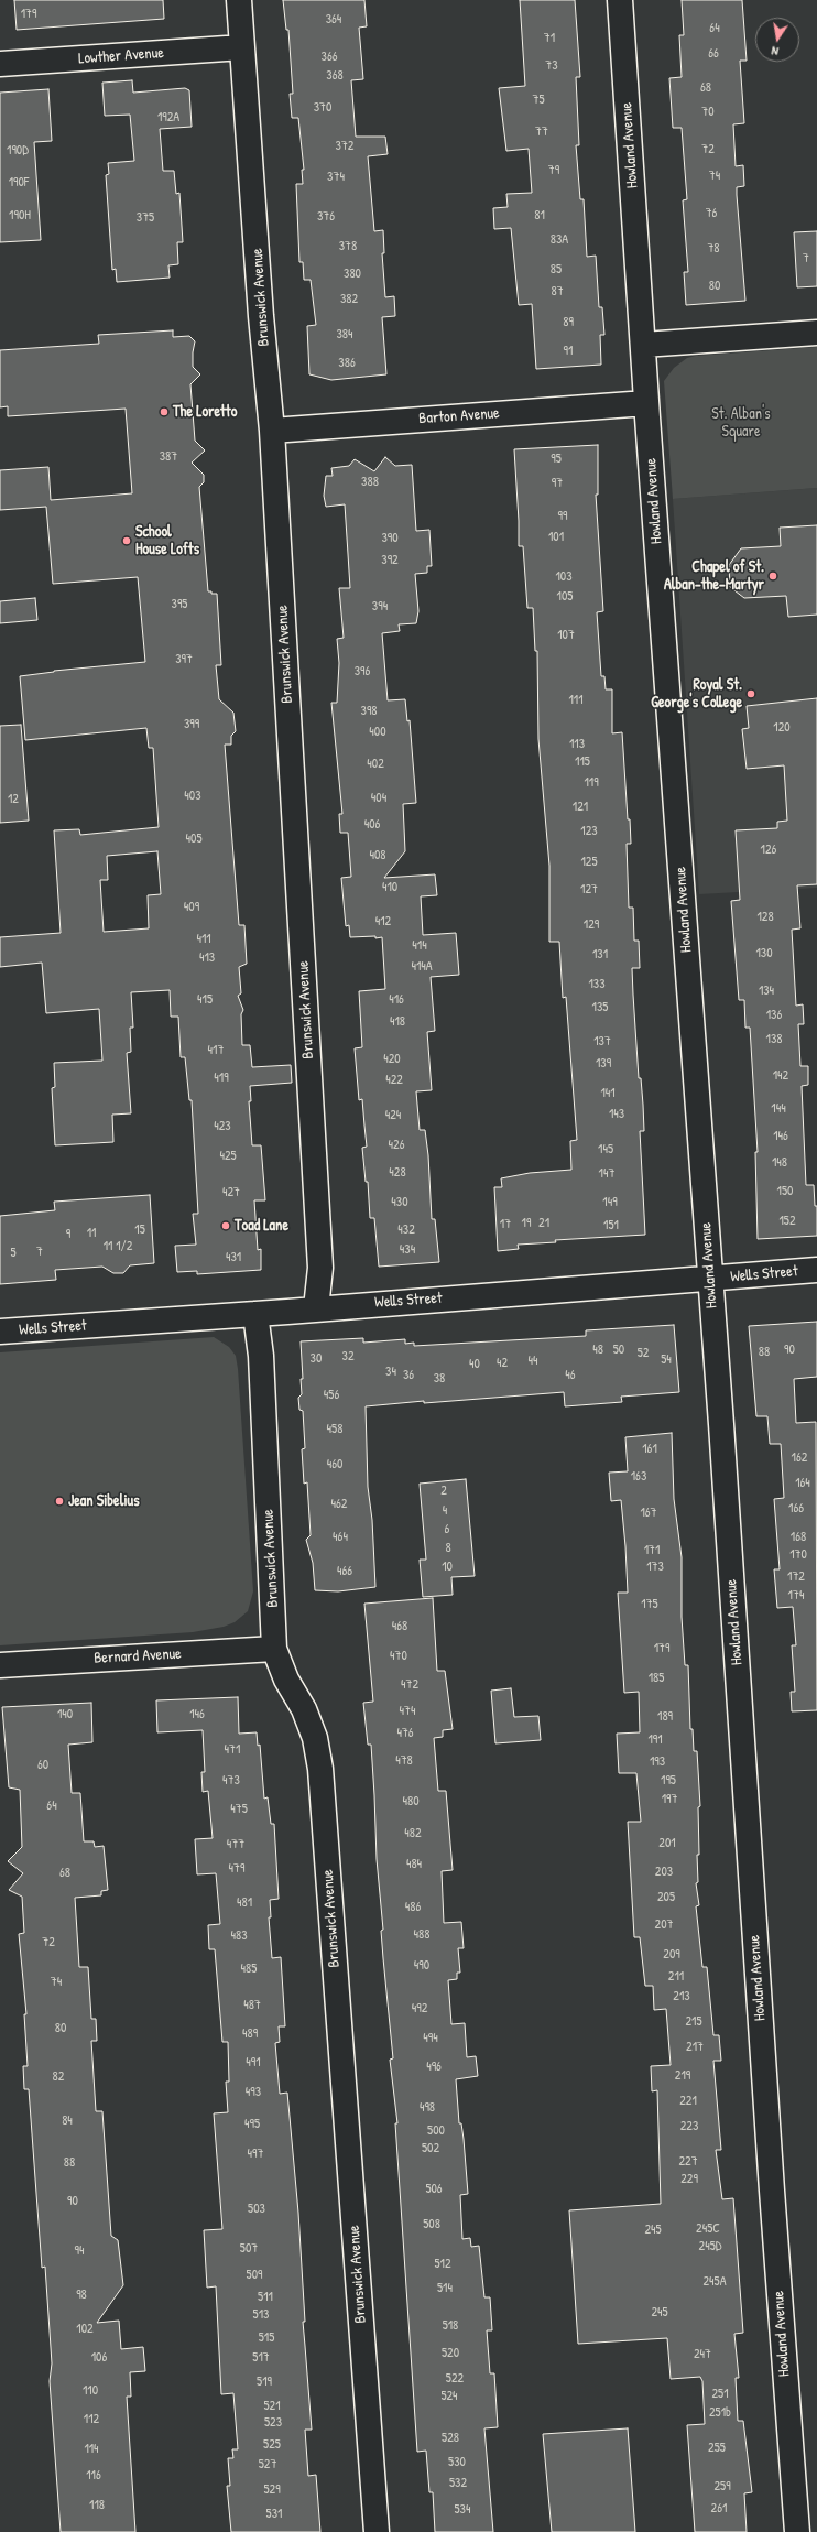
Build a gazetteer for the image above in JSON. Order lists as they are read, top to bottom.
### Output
{
  "streets": {
    "street": [
      "Lowther Avenue",
      "Howland Avenue",
      "Brunswick Avenue",
      "Barton Avenue",
      "Wells Street",
      "Bernard Avenue"
    ]
  },
  "crossings": [
    ["Lowther Avenue", "Brunswick Avenue"],
    ["Howland Avenue", "Barton Avenue"],
    ["Howland Avenue", "Wells Street"],
    ["Brunswick Avenue", "Barton Avenue"],
    ["Brunswick Avenue", "Wells Street"],
    ["Brunswick Avenue", "Bernard Avenue"]
  ],
  "parks": ["St. Alban's Square"],
  "places": [
    "The Loretto",
    "School House Lofts",
    "Chapel of St. Alban-the-Martyr",
    "Royal St. George's College",
    "Toad Lane",
    "Jean Sibelius"
  ],
  "house_numbers": [
    "179",
    "364",
    "64",
    "71",
    "66",
    "366",
    "73",
    "368",
    "68",
    "75",
    "370",
    "70",
    "192A",
    "77",
    "372",
    "72",
    "190D",
    "79",
    "74",
    "374",
    "190F",
    "76",
    "190H",
    "81",
    "376",
    "375",
    "83A",
    "378",
    "78",
    "7",
    "85",
    "380",
    "80",
    "87",
    "382",
    "89",
    "384",
    "91",
    "386",
    "387",
    "95",
    "388",
    "97",
    "99",
    "101",
    "390",
    "392",
    "103",
    "105",
    "395",
    "394",
    "107",
    "397",
    "396",
    "111",
    "398",
    "399",
    "120",
    "400",
    "113",
    "115",
    "402",
    "119",
    "403",
    "404",
    "12",
    "121",
    "406",
    "123",
    "405",
    "126",
    "408",
    "125",
    "410",
    "127",
    "409",
    "128",
    "412",
    "129",
    "411",
    "414",
    "130",
    "131",
    "413",
    "414A",
    "133",
    "134",
    "415",
    "416",
    "135",
    "136",
    "418",
    "138",
    "137",
    "417",
    "420",
    "139",
    "142",
    "419",
    "422",
    "141",
    "144",
    "143",
    "424",
    "423",
    "146",
    "426",
    "145",
    "425",
    "148",
    "428",
    "147",
    "150",
    "427",
    "430",
    "149",
    "152",
    "19",
    "21",
    "17",
    "151",
    "15",
    "432",
    "11",
    "9",
    "11 1/2",
    "434",
    "7",
    "5",
    "431",
    "48",
    "50",
    "90",
    "88",
    "52",
    "32",
    "30",
    "54",
    "44",
    "42",
    "40",
    "34",
    "36",
    "46",
    "38",
    "456",
    "458",
    "161",
    "162",
    "460",
    "163",
    "164",
    "2",
    "462",
    "166",
    "4",
    "167",
    "6",
    "464",
    "168",
    "8",
    "171",
    "170",
    "10",
    "173",
    "466",
    "172",
    "174",
    "175",
    "468",
    "179",
    "470",
    "185",
    "472",
    "474",
    "140",
    "146",
    "189",
    "476",
    "191",
    "471",
    "478",
    "193",
    "60",
    "473",
    "195",
    "197",
    "480",
    "64",
    "475",
    "482",
    "201",
    "477",
    "484",
    "479",
    "203",
    "68",
    "205",
    "481",
    "486",
    "207",
    "488",
    "483",
    "72",
    "209",
    "490",
    "485",
    "211",
    "74",
    "213",
    "487",
    "492",
    "215",
    "80",
    "489",
    "494",
    "217",
    "491",
    "496",
    "219",
    "82",
    "493",
    "221",
    "498",
    "84",
    "495",
    "223",
    "500",
    "502",
    "497",
    "227",
    "88",
    "229",
    "506",
    "90",
    "503",
    "508",
    "245C",
    "245",
    "245D",
    "507",
    "94",
    "512",
    "509",
    "245A",
    "514",
    "98",
    "511",
    "245",
    "513",
    "518",
    "102",
    "515",
    "520",
    "247",
    "106",
    "517",
    "522",
    "519",
    "110",
    "251",
    "524",
    "521",
    "251b",
    "112",
    "523",
    "528",
    "525",
    "255",
    "114",
    "530",
    "527",
    "116",
    "532",
    "259",
    "529",
    "118",
    "261",
    "534",
    "531"
  ],
  "north": "bottom"
}
